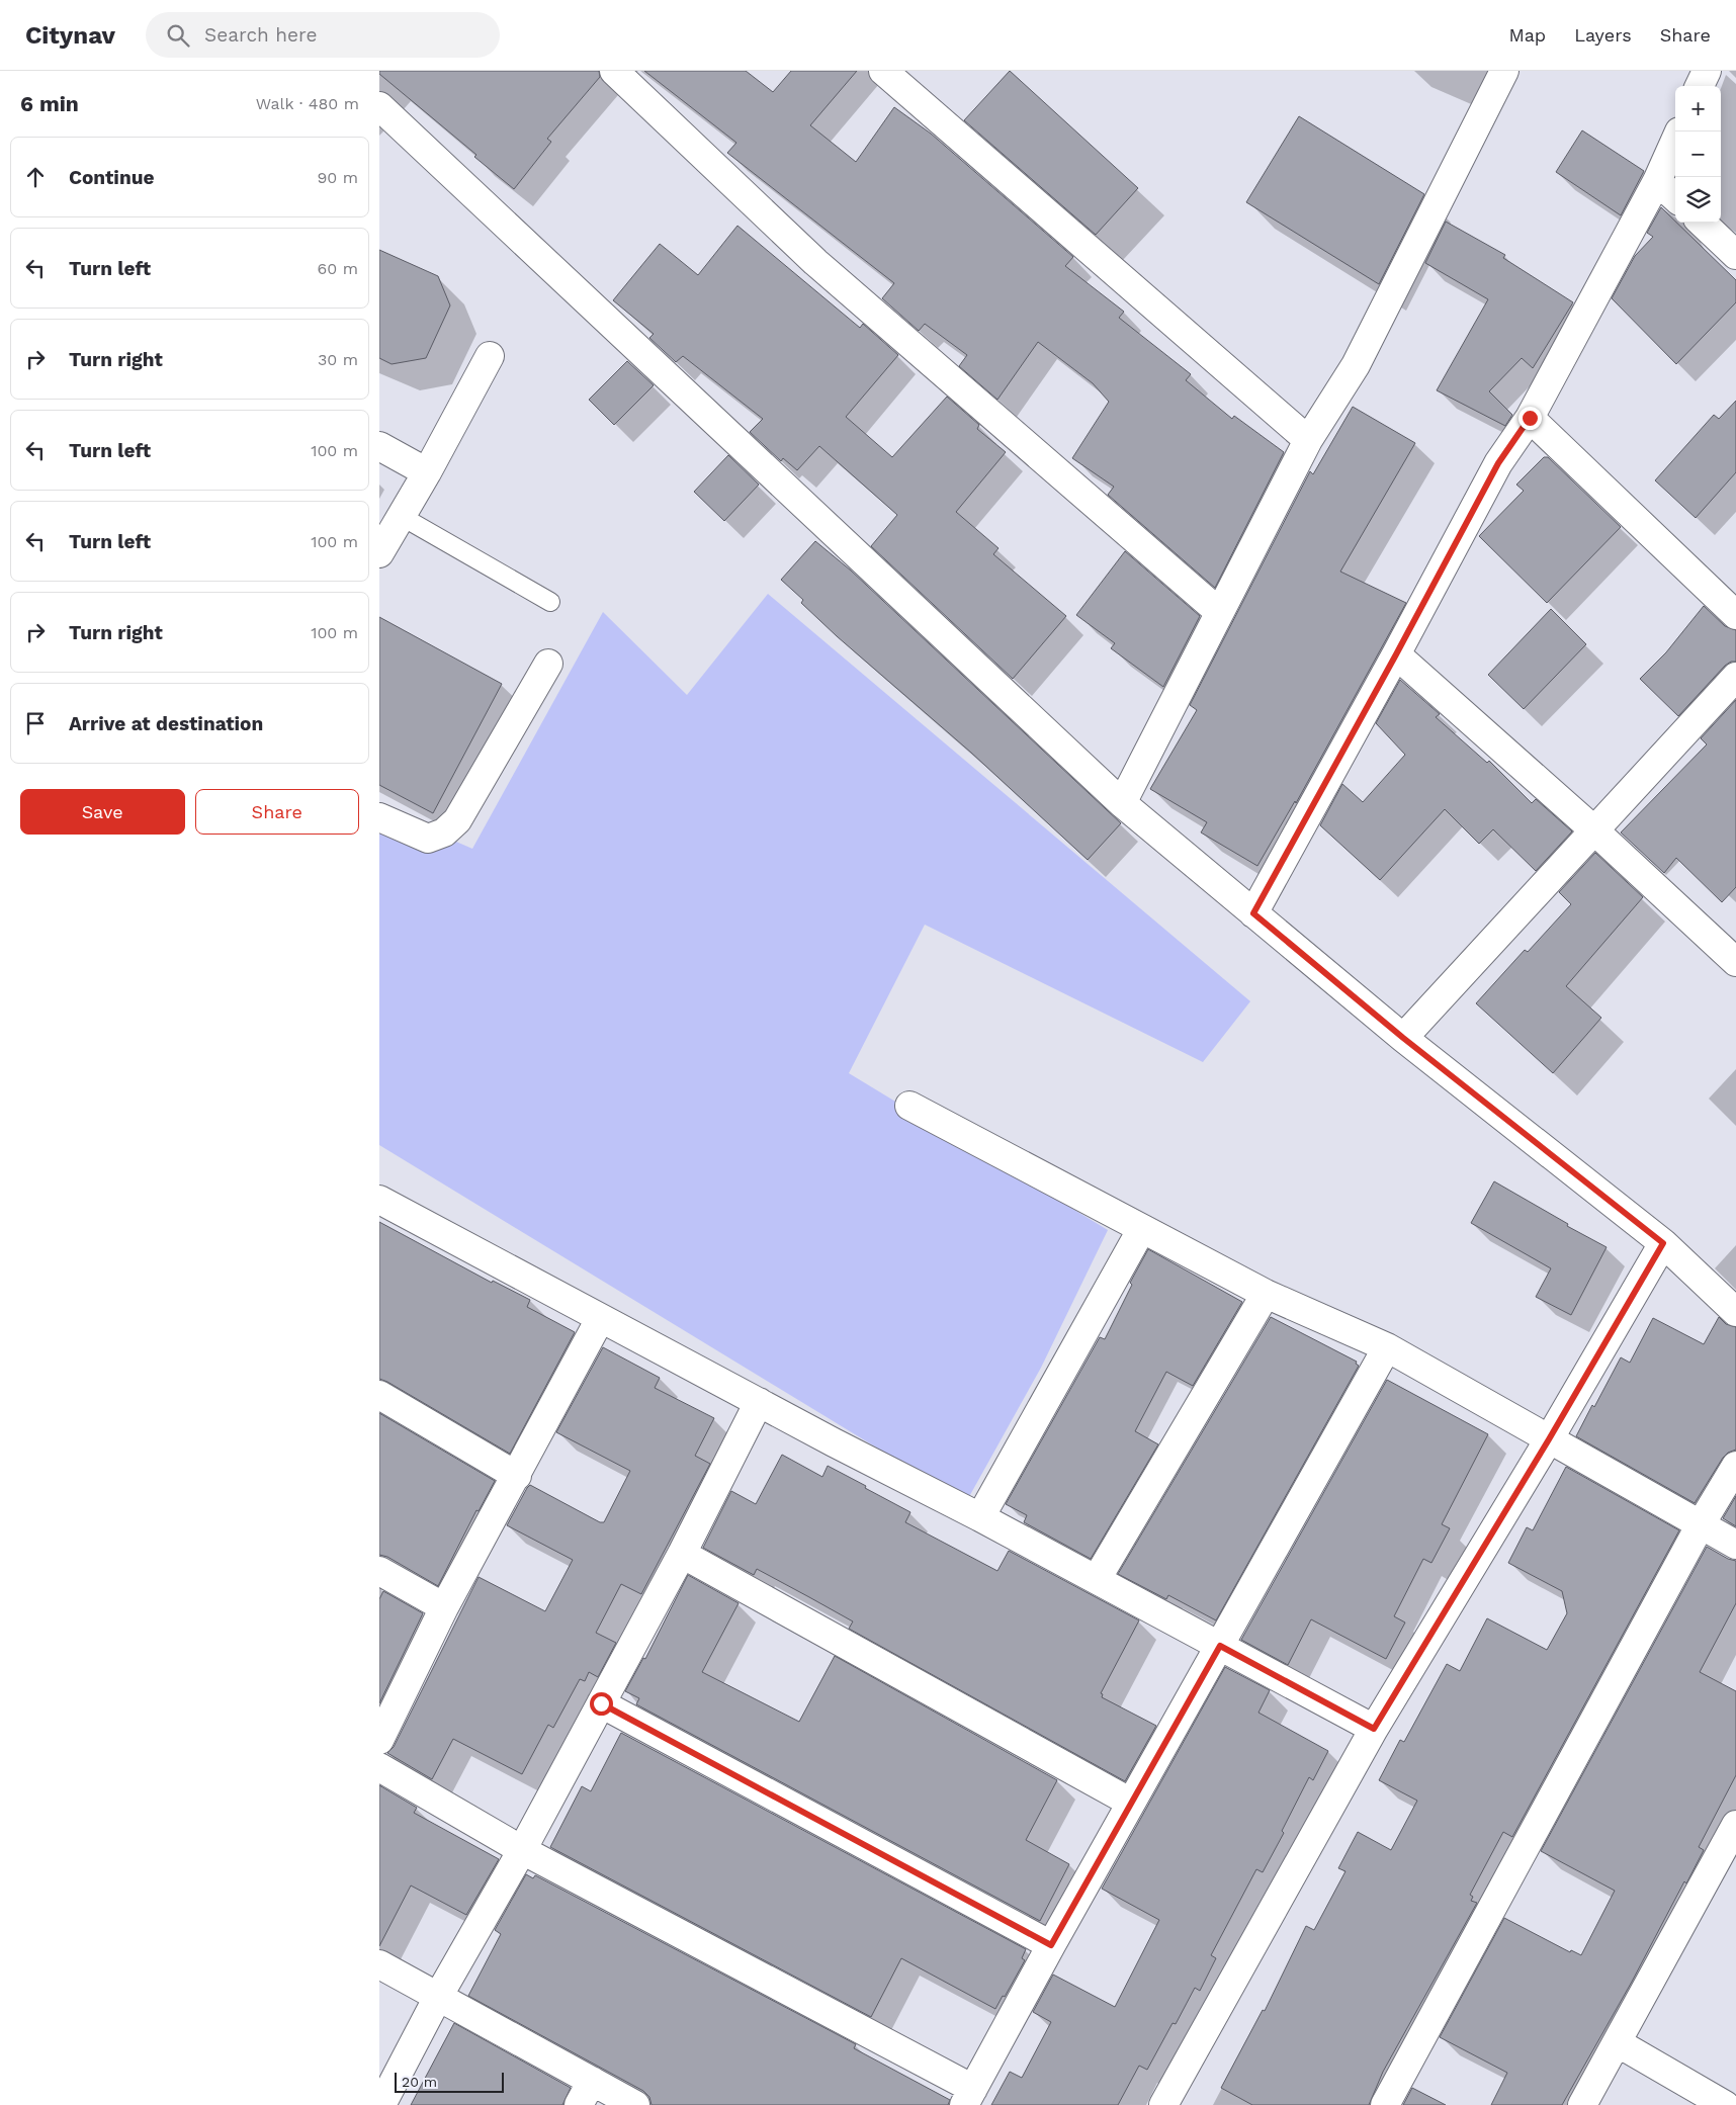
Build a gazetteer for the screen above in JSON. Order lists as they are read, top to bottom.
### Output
{
  "scale_bar": "20 m",
  "page": {
    "header": "Citynav",
    "search": "Search here",
    "nav": ["Map", "Layers", "Share"],
    "heading": ["6 min", "Walk · 480 m"],
    "map_buttons": ["+", "−"],
    "list": [
      ["Continue", "90 m"],
      ["Turn left", "60 m"],
      ["Turn right", "30 m"],
      ["Turn left", "100 m"],
      ["Turn left", "100 m"],
      ["Turn right", "100 m"],
      "Arrive at destination"
    ],
    "buttons": ["Save", "Share"],
    "scale": "20 m"
  }
}
